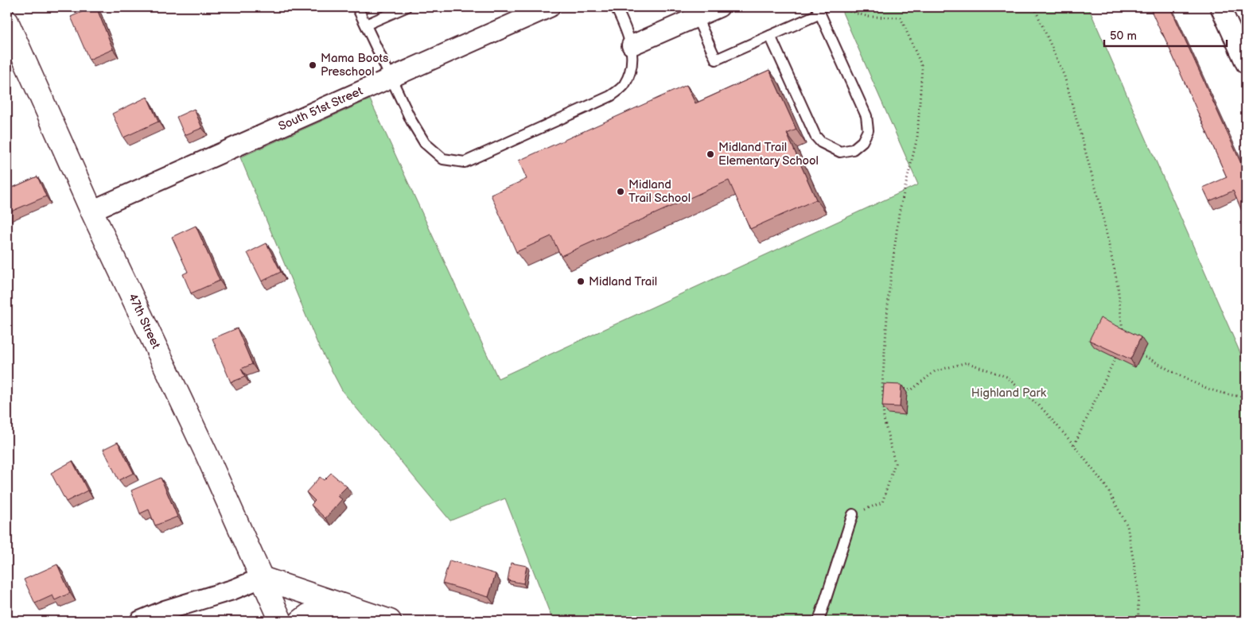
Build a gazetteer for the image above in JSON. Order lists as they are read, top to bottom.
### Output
{
  "streets": {
    "main road": ["47th Street"],
    "street": ["South 51st Street"]
  },
  "crossings": [
    ["South 51st Street", "47th Street"]
  ],
  "parks": ["Highland Park"],
  "places": [
    "Mama Boots Preschool",
    "Midland Trail Elementary School",
    "Midland Trail School",
    "Midland Trail"
  ],
  "scale_bar": "50 m"
}
